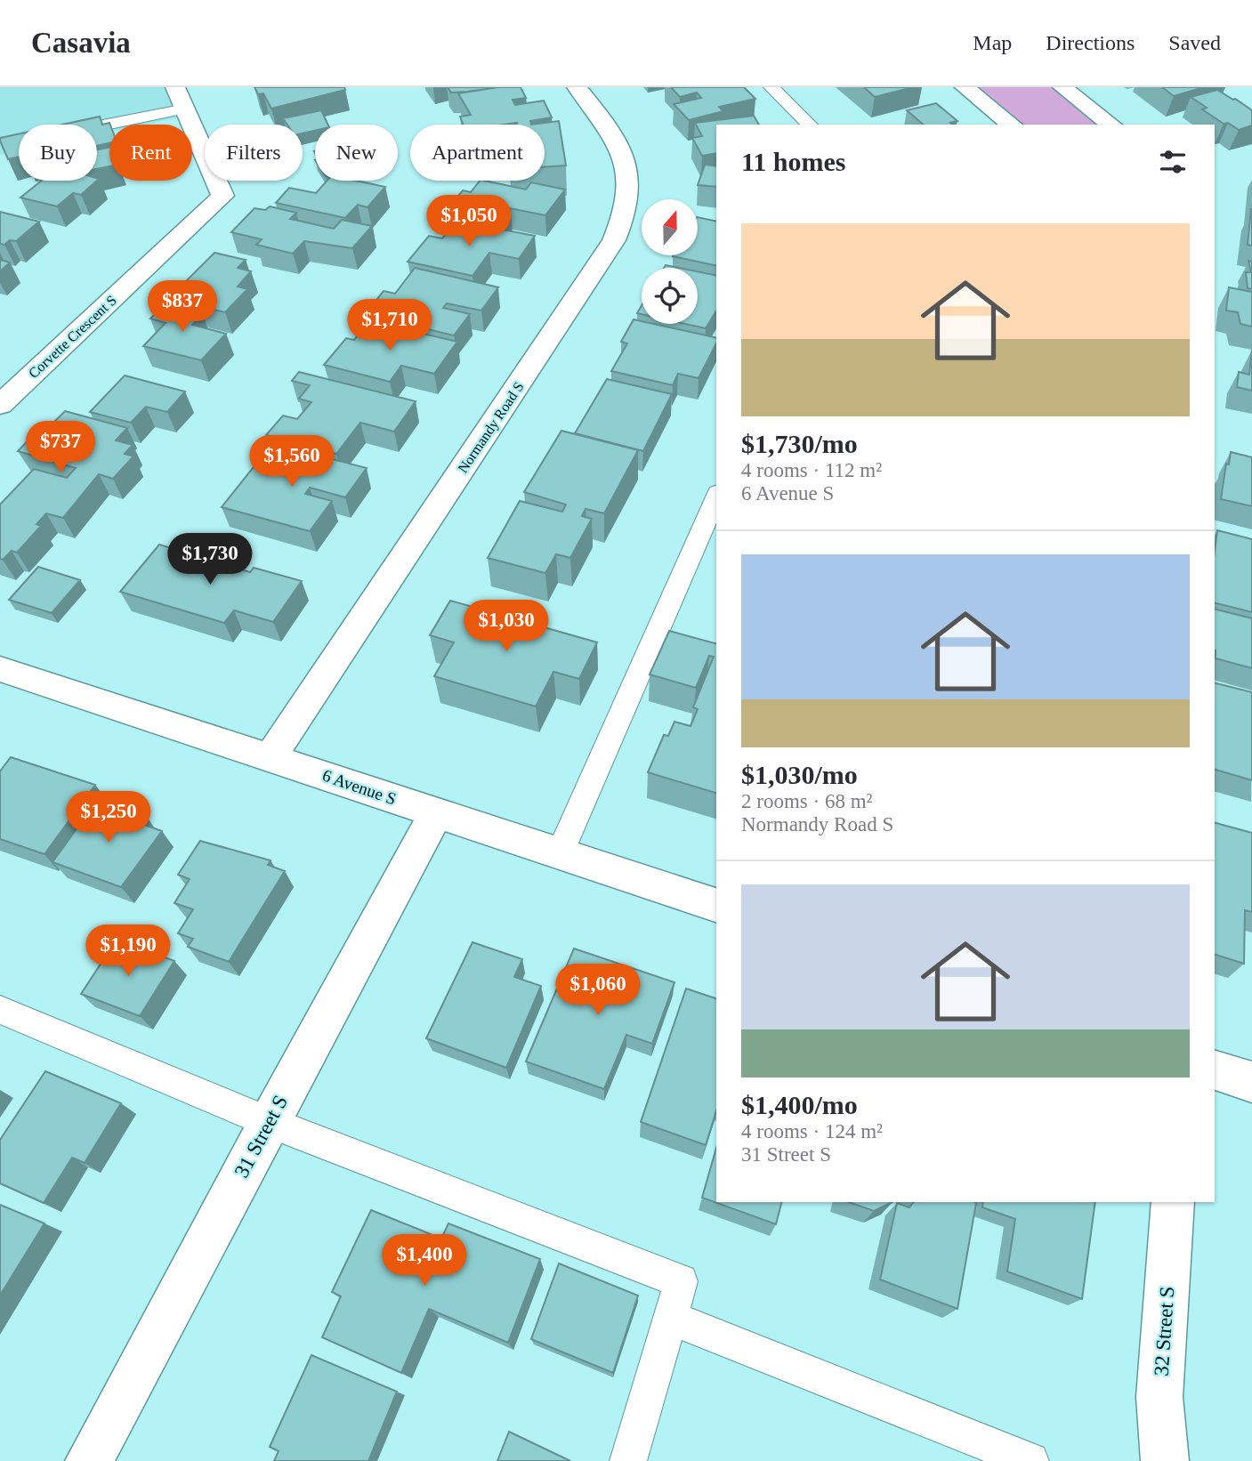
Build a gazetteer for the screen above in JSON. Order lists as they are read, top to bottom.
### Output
{
  "streets": {
    "street": [
      "Corvette Crescent S",
      "Normandy Road S",
      "6 Avenue S",
      "31 Street S",
      "32 Street S"
    ]
  },
  "crossings": [
    ["Normandy Road S", "6 Avenue S"],
    ["6 Avenue S", "31 Street S"]
  ],
  "north": "top",
  "page": {
    "header": "Casavia",
    "nav": ["Map", "Directions", "Saved"],
    "chip": [
      "Buy",
      "Rent",
      "Filters",
      "New",
      "Apartment"
    ],
    "heading": "11 homes",
    "price": [
      "$1,050",
      "$837",
      "$1,710",
      "$737",
      "$1,560",
      "$1,730",
      "$1,030",
      "$1,250",
      "$1,190",
      "$1,060",
      "$1,400"
    ],
    "list": [
      {
        "name": "$1,730/mo",
        "note": "4 rooms · 112 m² · 6 Avenue S"
      },
      {
        "name": "$1,030/mo",
        "note": "2 rooms · 68 m² · Normandy Road S"
      },
      {
        "name": "$1,400/mo",
        "note": "4 rooms · 124 m² · 31 Street S"
      }
    ]
  }
}
